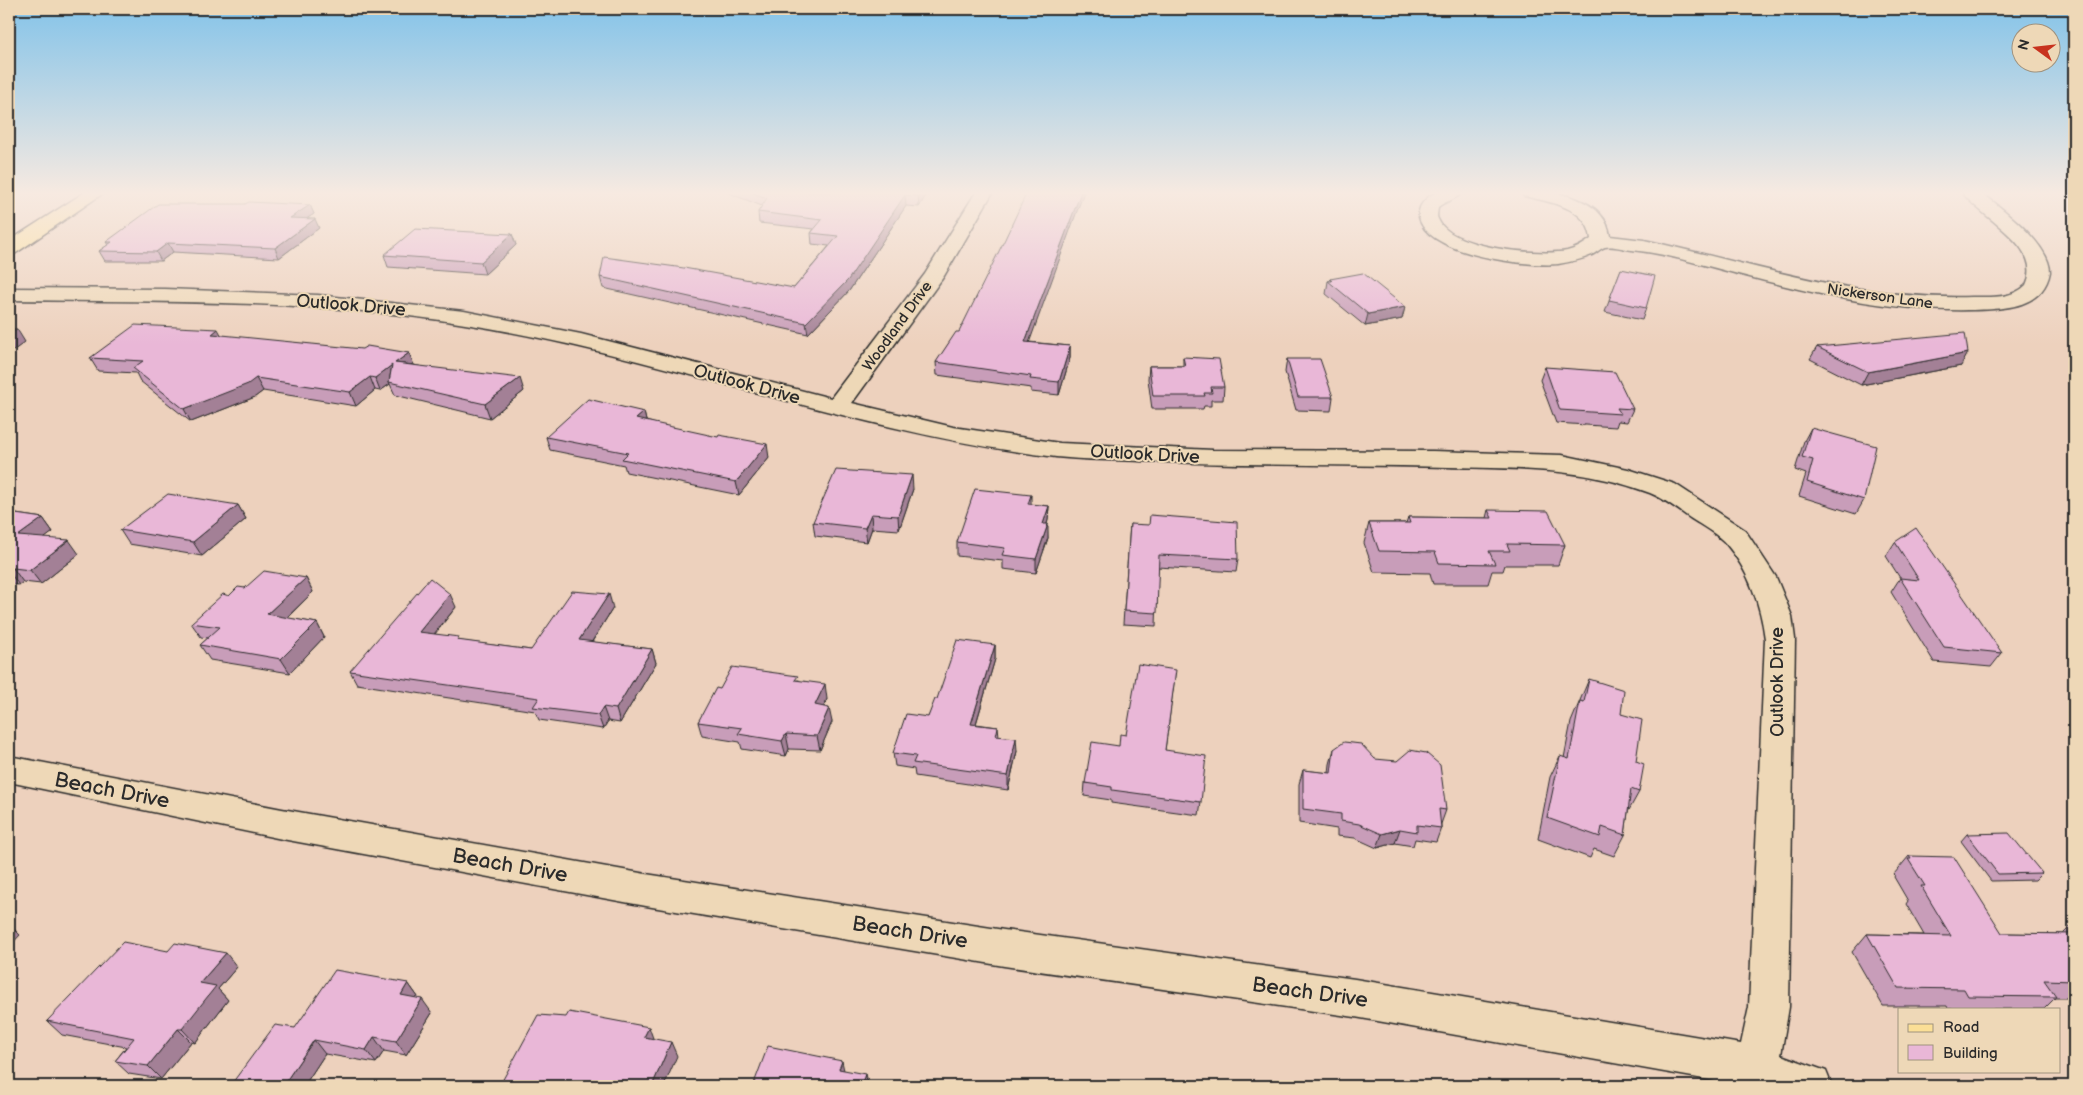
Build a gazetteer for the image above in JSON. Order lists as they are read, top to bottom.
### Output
{
  "streets": {
    "street": [
      "Nickerson Lane",
      "Outlook Drive",
      "Woodland Drive",
      "Beach Drive"
    ]
  },
  "crossings": [
    ["Outlook Drive", "Woodland Drive"],
    ["Outlook Drive", "Beach Drive"]
  ],
  "legend": ["Road", "Building"],
  "north": "left"
}
